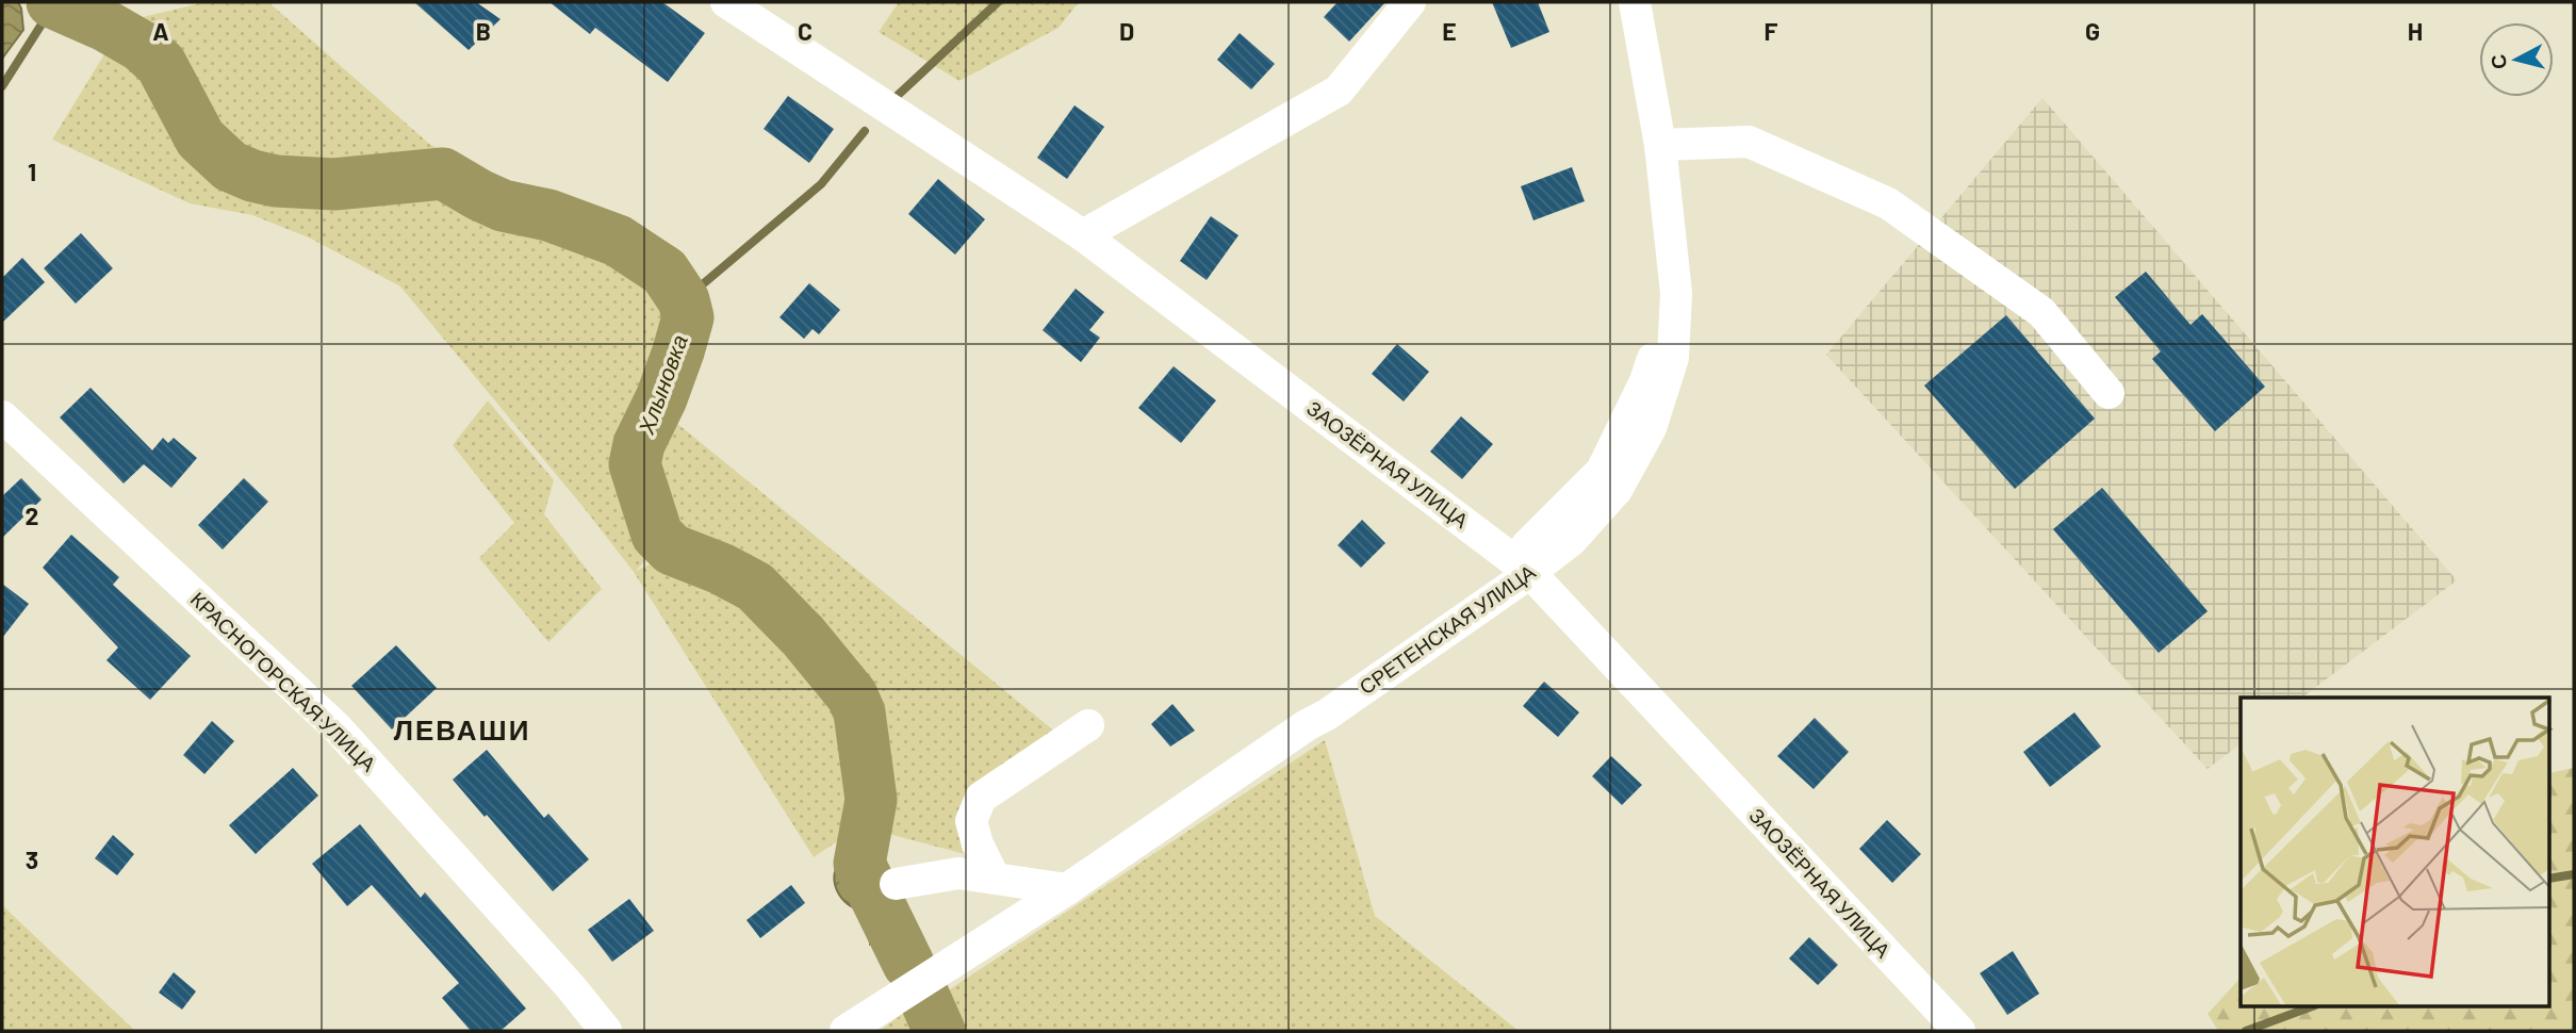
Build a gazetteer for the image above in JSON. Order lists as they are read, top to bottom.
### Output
{
  "streets": {
    "street": ["ЗАОЗЁРНАЯ УЛИЦА", "СРЕТЕНСКАЯ УЛИЦА", "КРАСНОГОРСКАЯ УЛИЦА"]
  },
  "crossings": [
    ["ЗАОЗЁРНАЯ УЛИЦА", "СРЕТЕНСКАЯ УЛИЦА"]
  ],
  "districts": ["ЛЕВАШИ"],
  "water": ["Хлыновка"],
  "north": "left",
  "grid": {
    "columns": [
      "A",
      "B",
      "C",
      "D",
      "E",
      "F",
      "G",
      "H"
    ],
    "rows": ["1", "2", "3"]
  }
}
